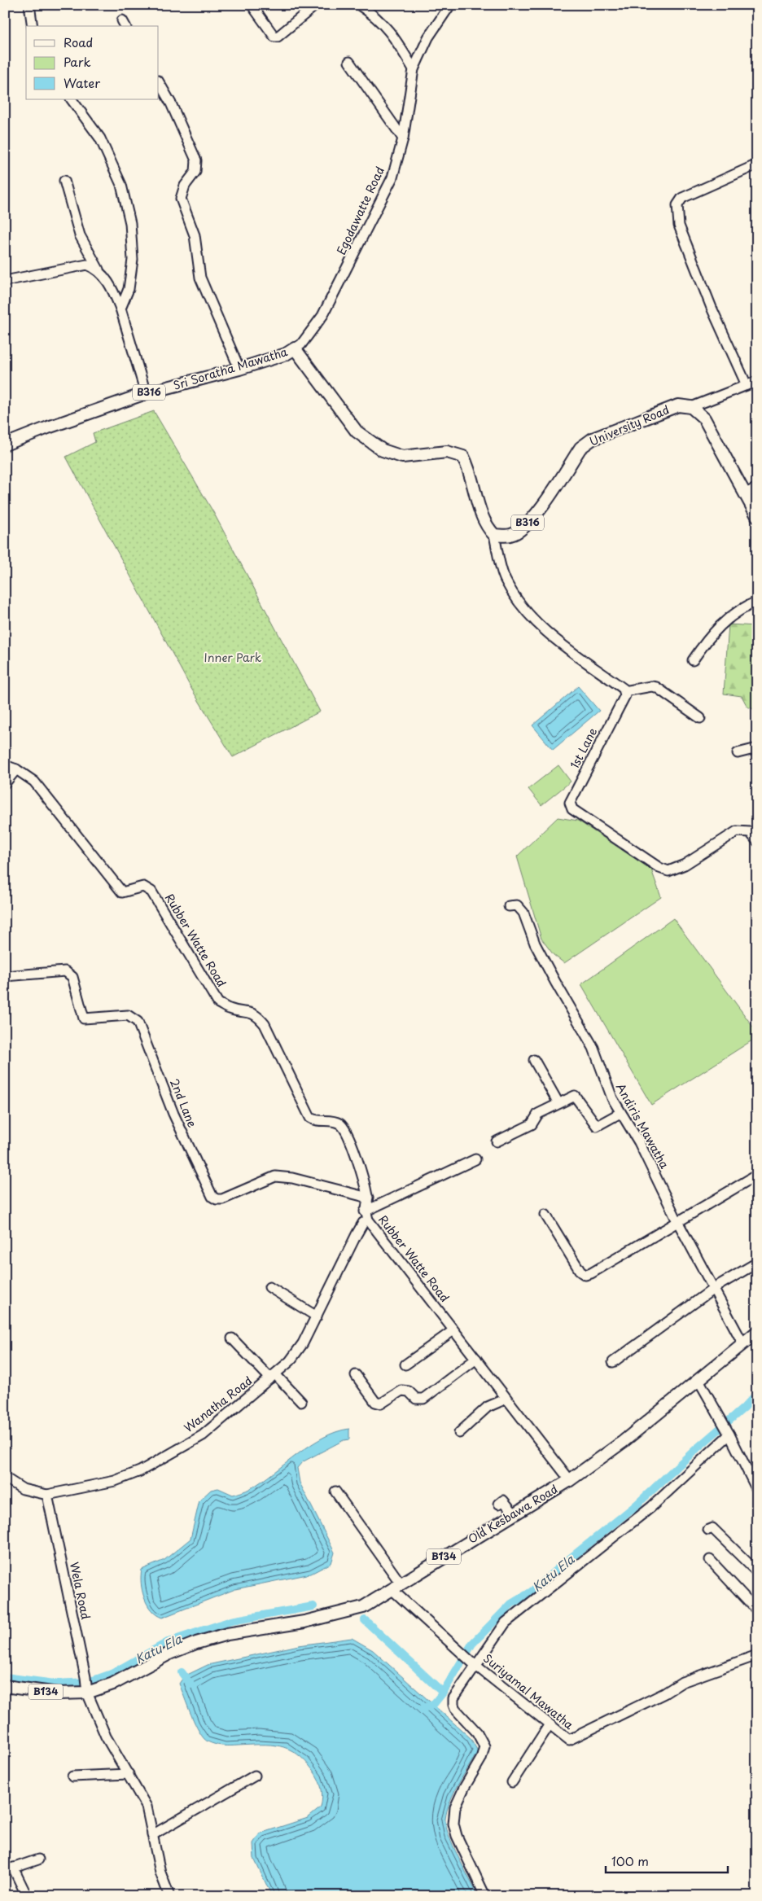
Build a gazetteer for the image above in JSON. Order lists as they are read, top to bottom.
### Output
{
  "streets": {
    "main road": [
      "Sri Soratha Mawatha",
      "B316",
      "University Road",
      "Old Kesbawa Road",
      "B134"
    ],
    "street": [
      "Egodawatte Road",
      "1st Lane",
      "Rubber Watte Road",
      "2nd Lane",
      "Andiris Mawatha",
      "Wanatha Road",
      "Wela Road",
      "Suriyamal Mawatha"
    ]
  },
  "crossings": [
    ["Egodawatte Road", "Sri Soratha Mawatha"],
    ["Rubber Watte Road", "2nd Lane"],
    ["Rubber Watte Road", "Wanatha Road"],
    ["Rubber Watte Road", "Old Kesbawa Road"],
    ["Andiris Mawatha", "Old Kesbawa Road"],
    ["Wanatha Road", "Wela Road"],
    ["Old Kesbawa Road", "Wela Road"],
    ["Old Kesbawa Road", "Suriyamal Mawatha"]
  ],
  "water": ["Katu Ela"],
  "parks": ["Inner Park"],
  "legend": ["Road", "Park", "Water"],
  "scale_bar": "100 m"
}
